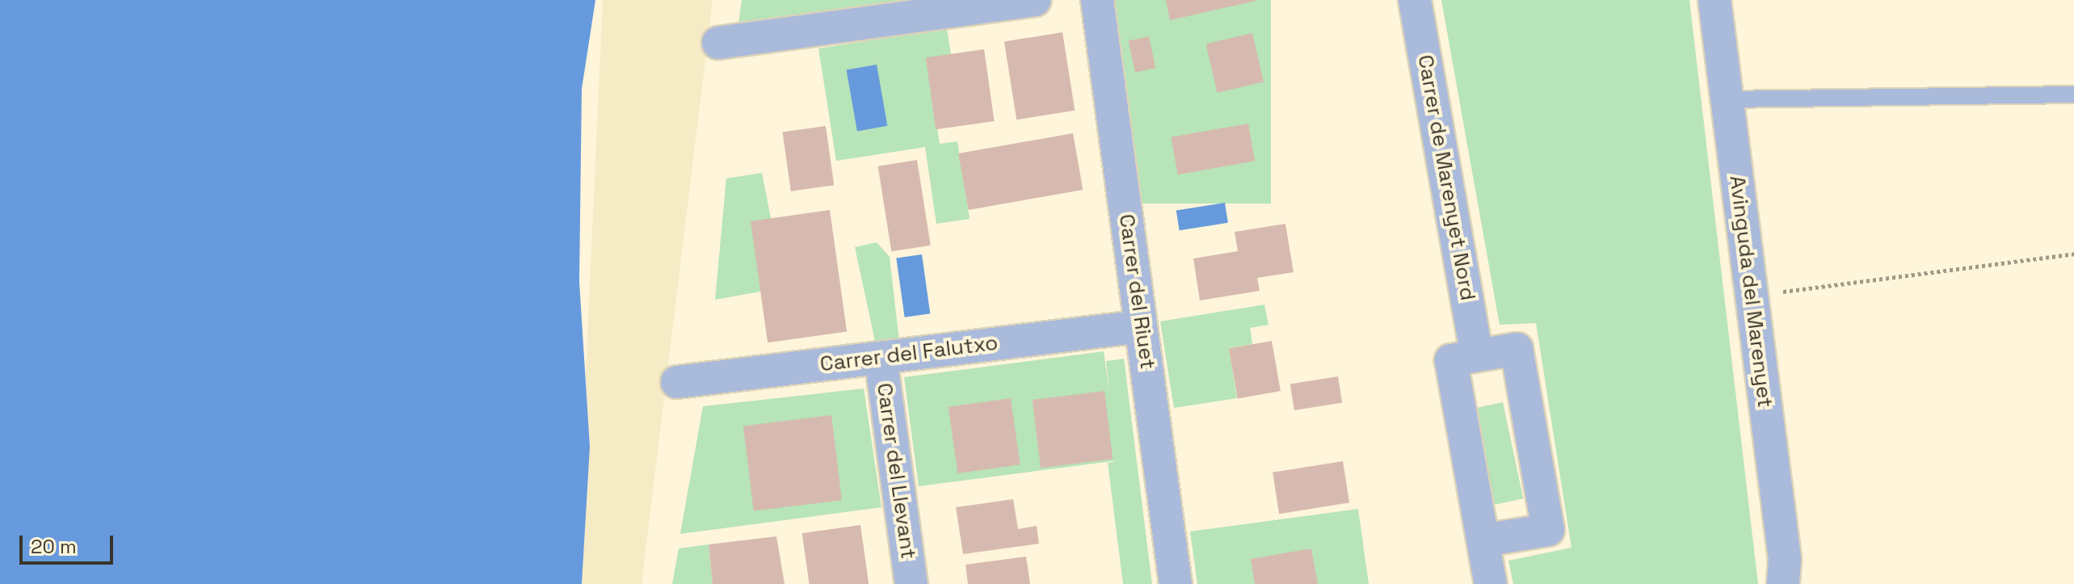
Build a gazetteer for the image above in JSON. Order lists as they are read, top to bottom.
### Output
{
  "streets": {
    "street": [
      "Carrer de Marenyet Nord",
      "Carrer del Riuet",
      "Avinguda del Marenyet",
      "Carrer del Falutxo",
      "Carrer del Llevant"
    ]
  },
  "crossings": [
    ["Carrer del Riuet", "Carrer del Falutxo"],
    ["Carrer del Falutxo", "Carrer del Llevant"]
  ],
  "scale_bar": "20 m"
}
